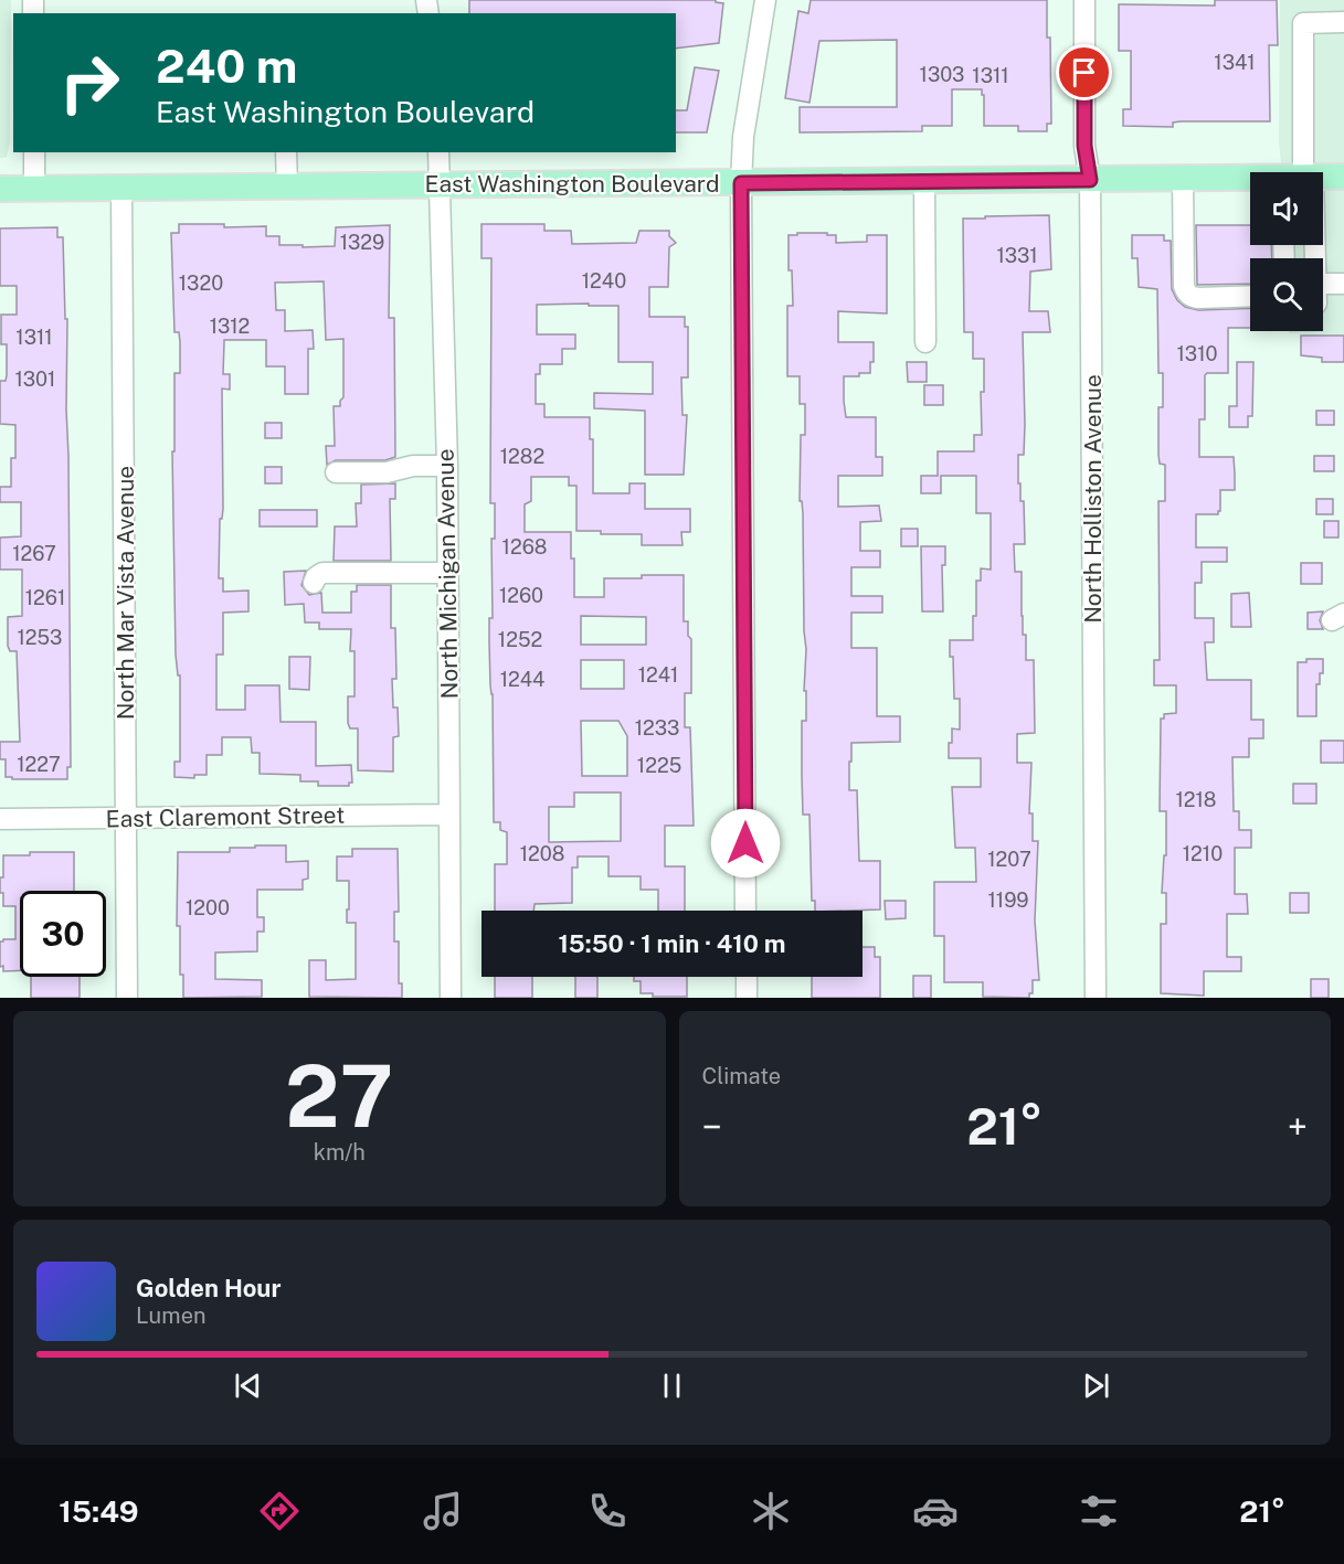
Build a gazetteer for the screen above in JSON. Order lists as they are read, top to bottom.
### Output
{
  "streets": {
    "main road": ["East Washington Boulevard"],
    "street": [
      "North Holliston Avenue",
      "North Michigan Avenue",
      "North Mar Vista Avenue",
      "East Claremont Street"
    ]
  },
  "crossings": [
    ["East Washington Boulevard", "North Holliston Avenue"],
    ["East Washington Boulevard", "North Michigan Avenue"],
    ["East Washington Boulevard", "North Mar Vista Avenue"],
    ["North Michigan Avenue", "East Claremont Street"],
    ["North Mar Vista Avenue", "East Claremont Street"]
  ],
  "house_numbers": [
    "1341",
    "1303",
    "1311",
    "1329",
    "1331",
    "1240",
    "1320",
    "1312",
    "1311",
    "1310",
    "1301",
    "1282",
    "1268",
    "1267",
    "1260",
    "1261",
    "1253",
    "1252",
    "1241",
    "1244",
    "1233",
    "1227",
    "1225",
    "1218",
    "1208",
    "1210",
    "1207",
    "1199",
    "1200"
  ],
  "page": {
    "turn": ["240 m", "East Washington Boulevard"],
    "limit": "30",
    "trip": "15:50 · 1 min · 410 m",
    "tile": [
      ["27", "km/h"],
      "Climate"
    ],
    "heat": ["−", "21°", "+"],
    "song": ["Golden Hour", "Lumen"],
    "tabs": ["15:49", "21°"]
  }
}
